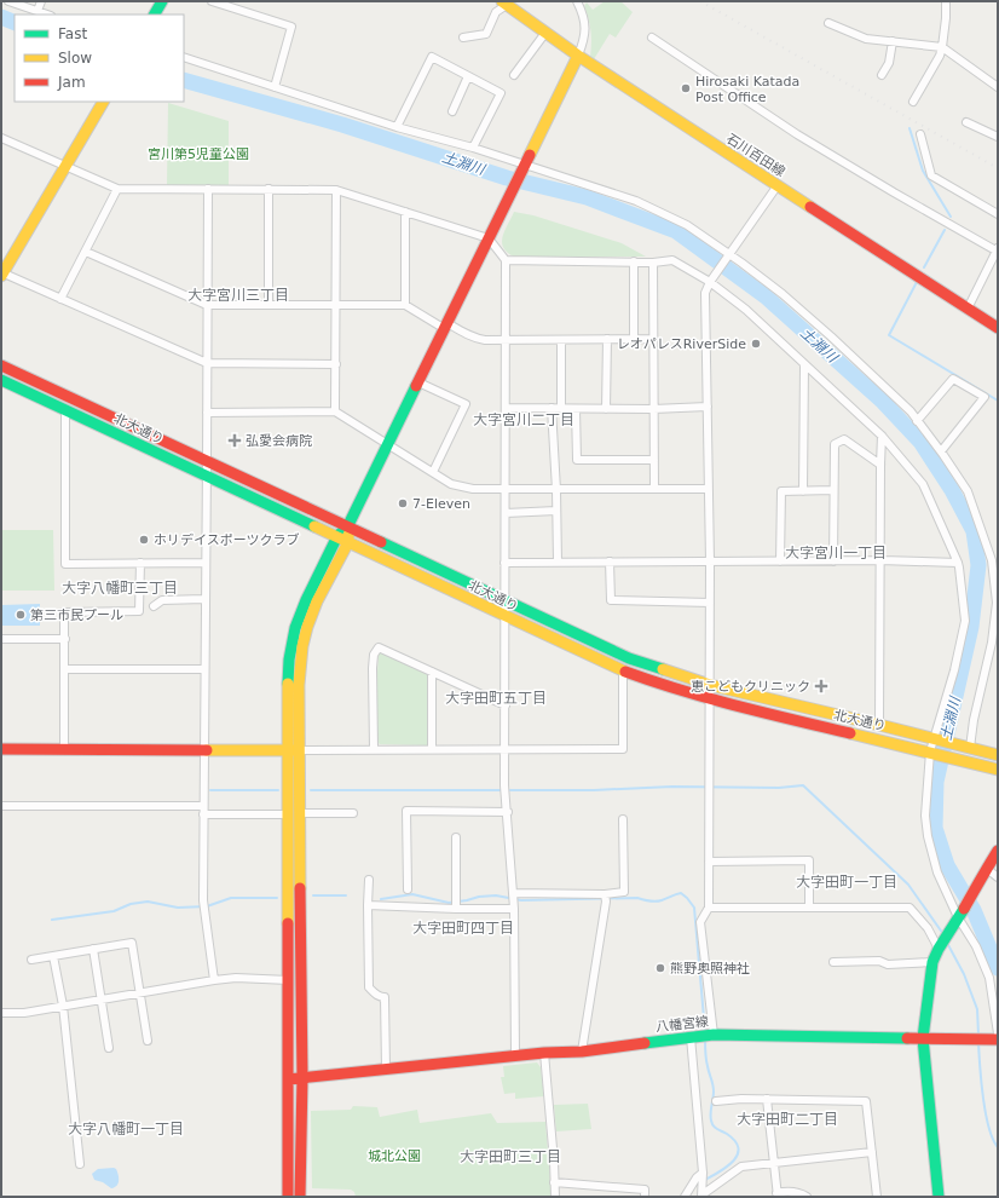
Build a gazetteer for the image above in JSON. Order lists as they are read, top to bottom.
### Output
{
  "streets": {
    "street": ["石川百田線", "北大通り", "八幡宮線"]
  },
  "districts": [
    "大字宮川三丁目",
    "大字宮川二丁目",
    "大字宮川一丁目",
    "大字八幡町三丁目",
    "大字田町五丁目",
    "大字田町一丁目",
    "大字田町四丁目",
    "大字田町二丁目",
    "大字八幡町一丁目",
    "大字田町三丁目"
  ],
  "water": ["土淵川"],
  "parks": ["宮川第5児童公園", "城北公園"],
  "places": {
    "other": [
      "Hirosaki Katada Post Office",
      "レオパレスRiverSide",
      "7-Eleven",
      "ホリデイスポーツクラブ",
      "第三市民プール",
      "熊野奥照神社"
    ],
    "health": ["弘愛会病院", "恵こどもクリニック"]
  },
  "legend": ["Fast", "Slow", "Jam"]
}
